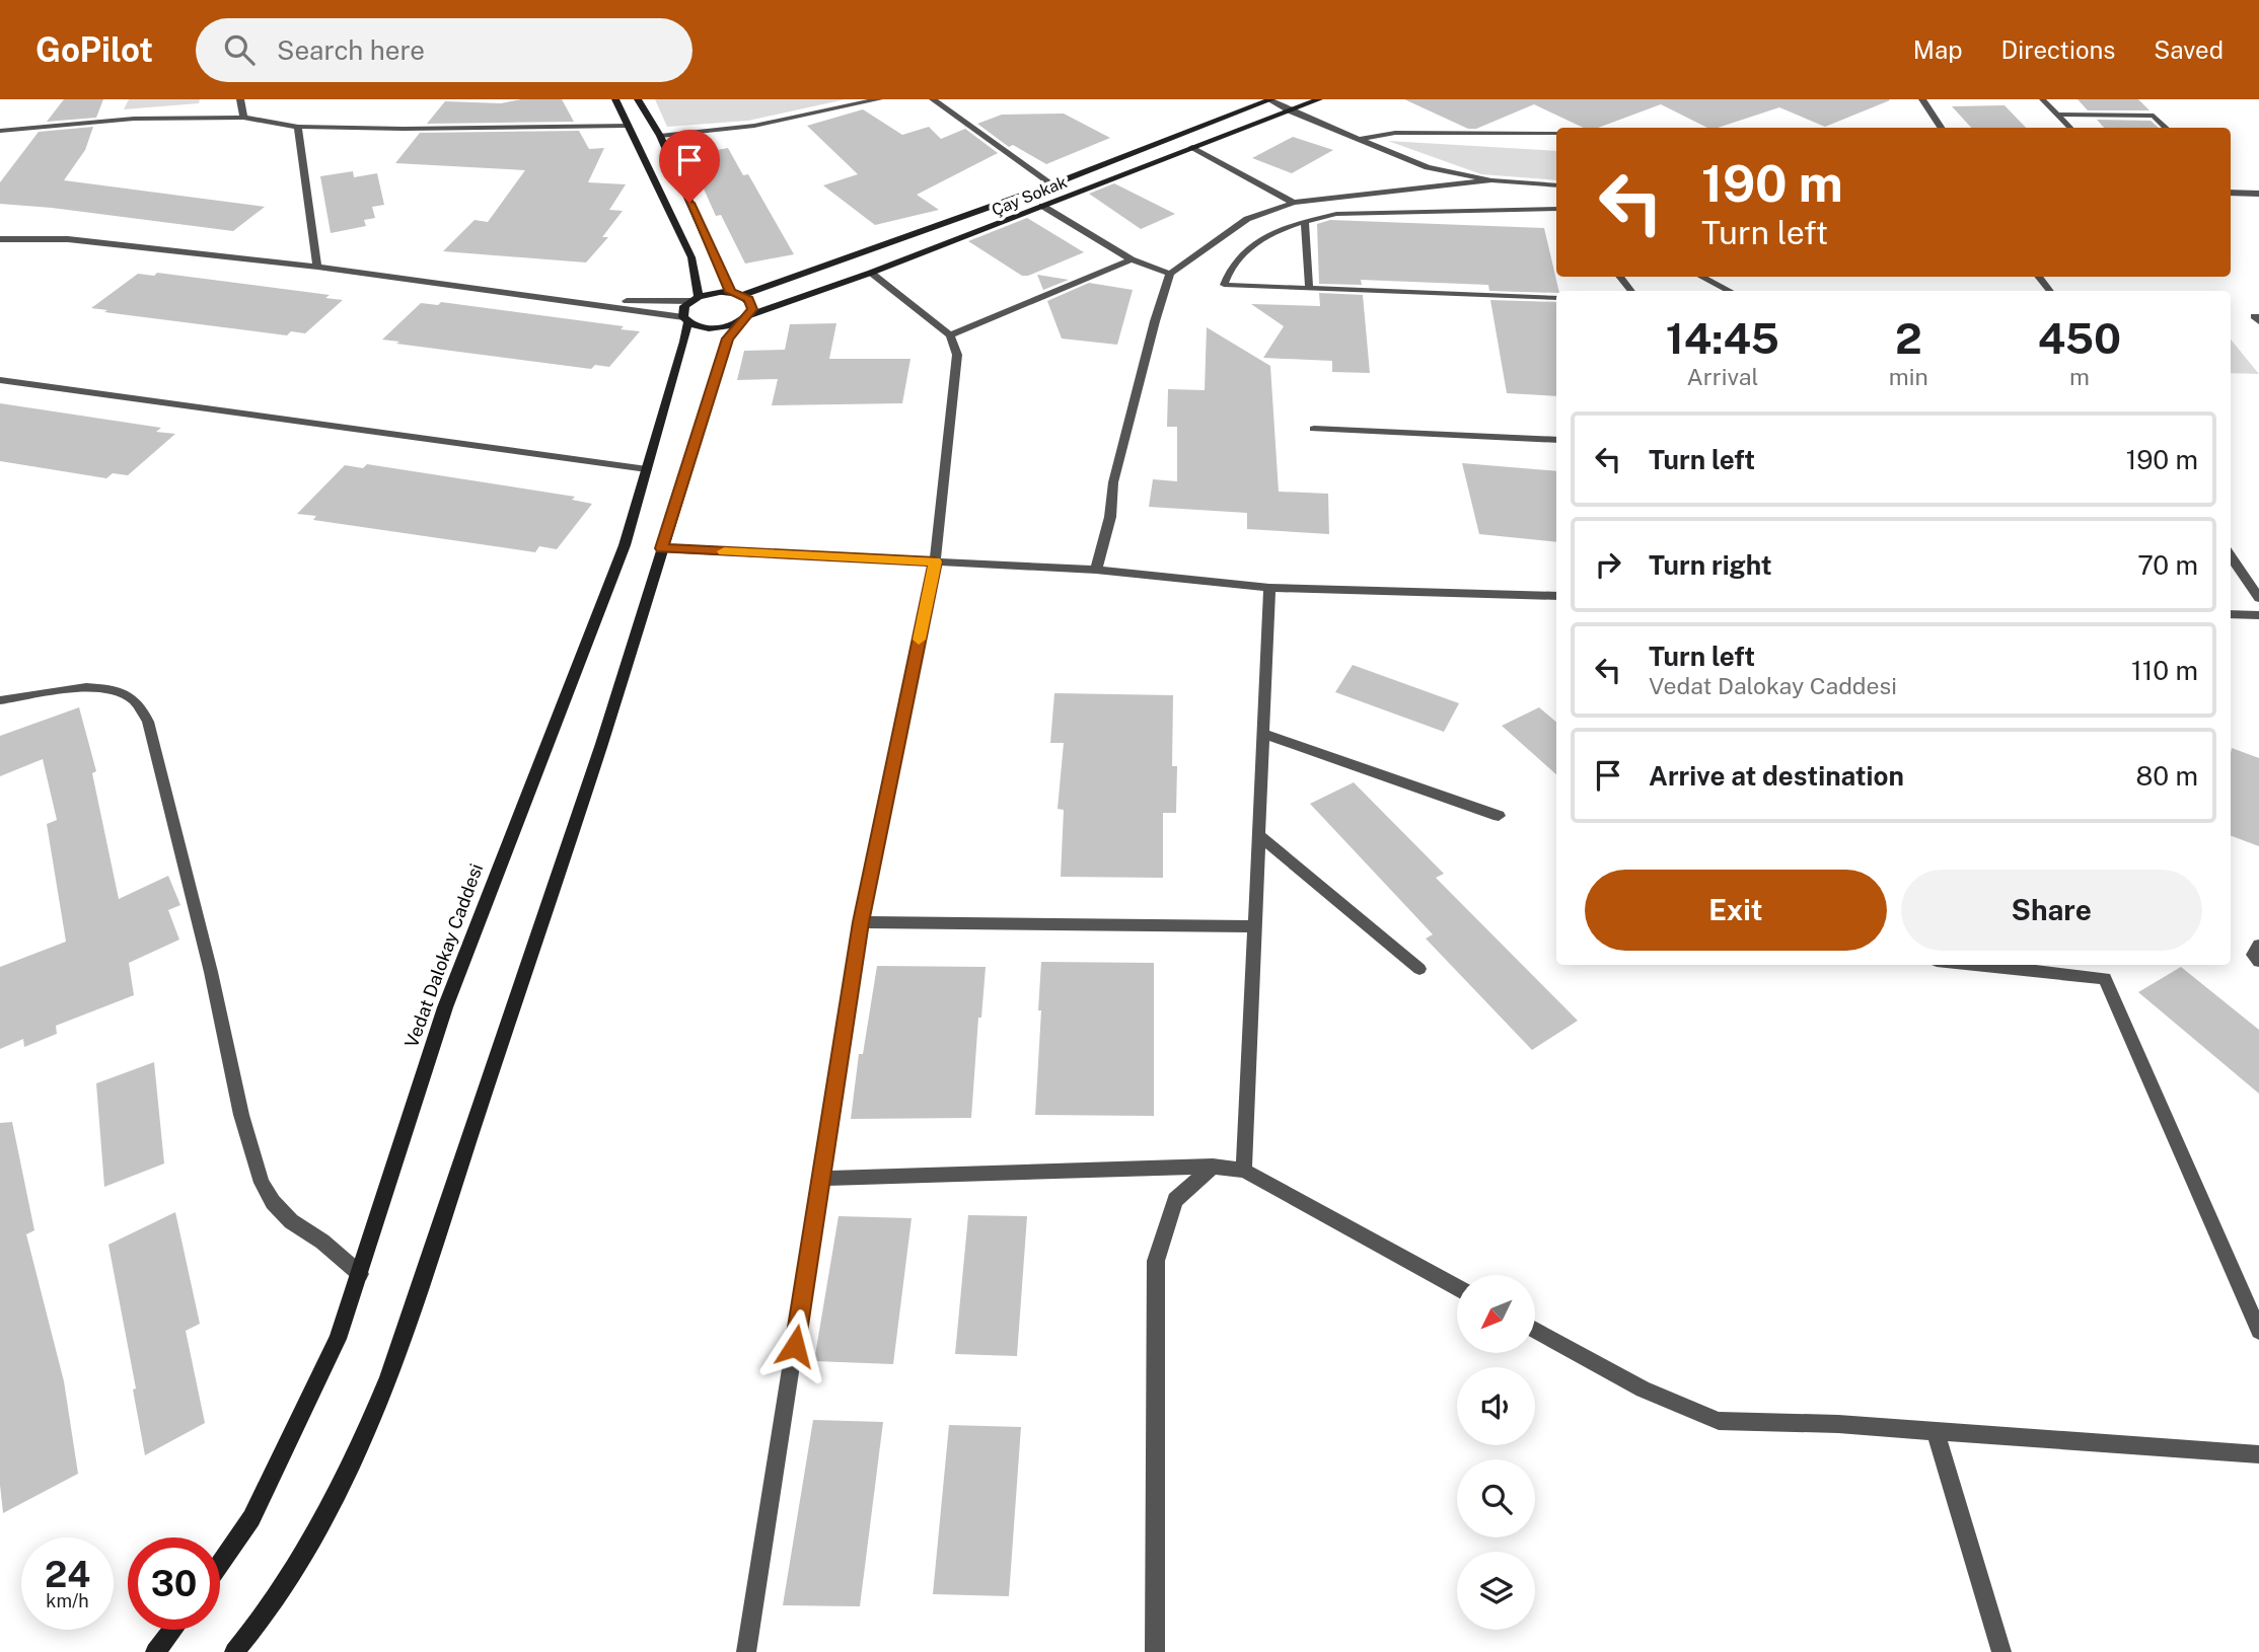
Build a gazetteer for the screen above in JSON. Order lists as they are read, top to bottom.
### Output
{
  "streets": {
    "main road": ["Çay Sokak", "Vedat Dalokay Caddesi"]
  },
  "crossings": [
    ["Çay Sokak", "Vedat Dalokay Caddesi"]
  ],
  "north": "bottom left",
  "page": {
    "header": "GoPilot",
    "search": "Search here",
    "nav": ["Map", "Directions", "Saved"],
    "turn": ["190 m", "Turn left"],
    "eta": [
      "14:45",
      "Arrival",
      "2",
      "min",
      "450",
      "m"
    ],
    "list": [
      {
        "name": "Turn left",
        "value": "190 m"
      },
      {
        "name": "Turn right",
        "value": "70 m"
      },
      {
        "name": "Turn left",
        "note": "Vedat Dalokay Caddesi",
        "value": "110 m"
      },
      {
        "name": "Arrive at destination",
        "value": "80 m"
      }
    ],
    "buttons": ["Exit", "Share"],
    "speed": "24 km/h",
    "limit": "30"
  }
}
